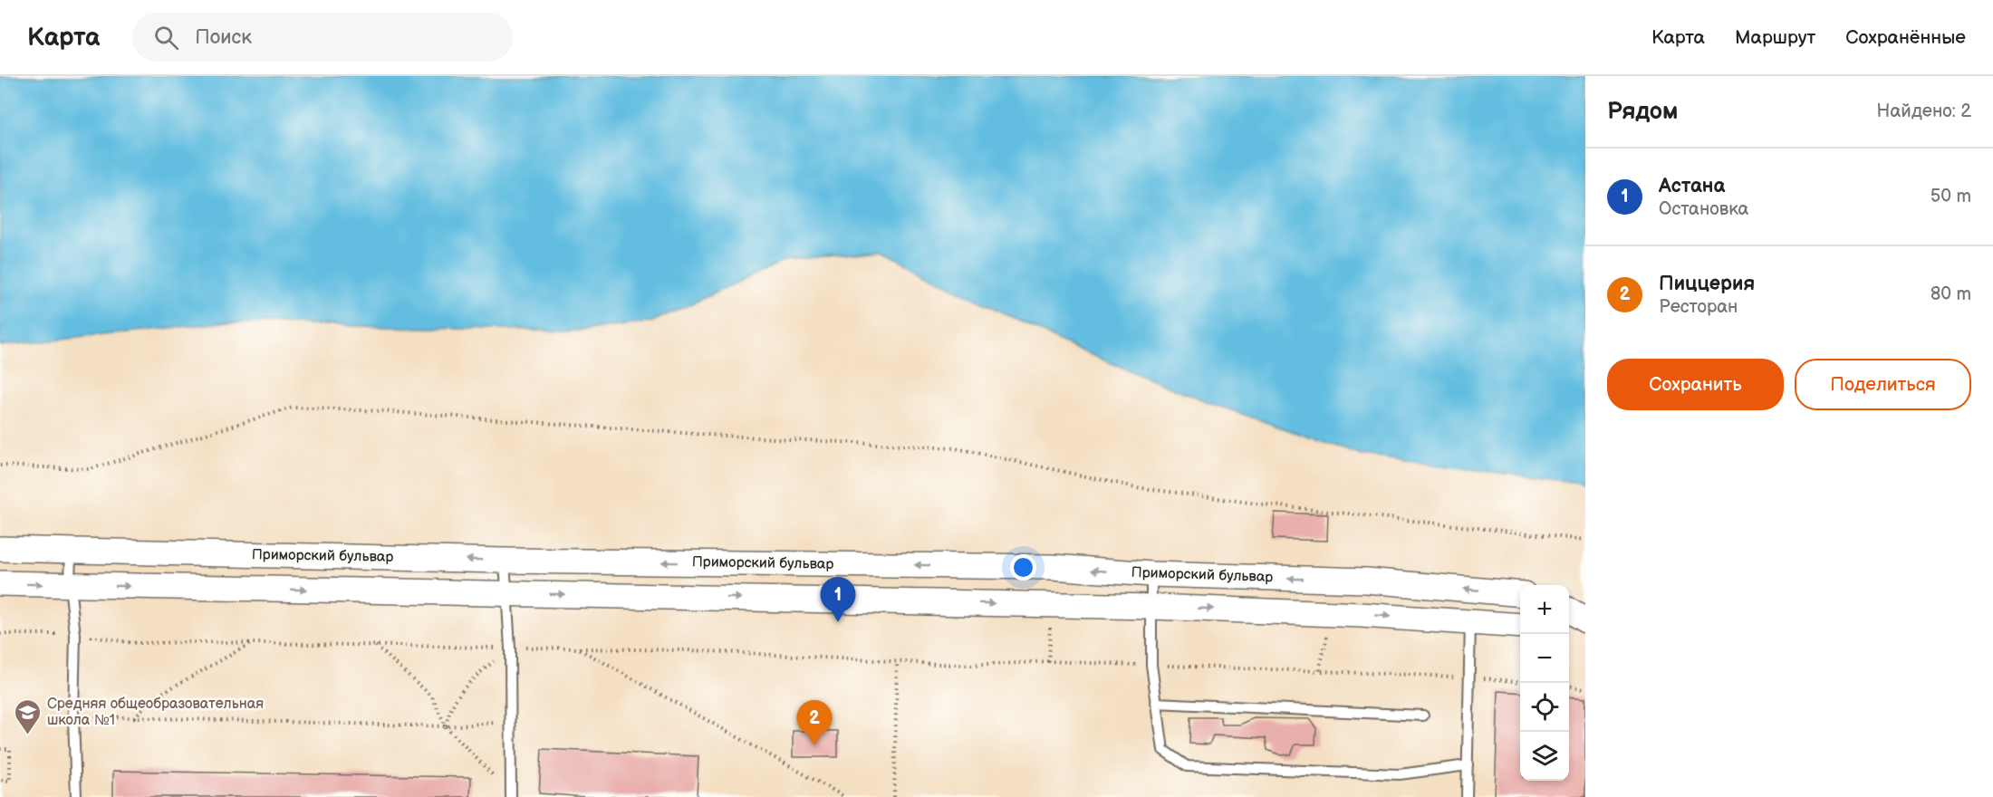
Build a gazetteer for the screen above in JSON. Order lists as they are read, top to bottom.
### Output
{
  "streets": {
    "street": ["Приморский бульвар"]
  },
  "places": {
    "school or university": ["Средняя общеобразовательная школа №1"]
  },
  "page": {
    "header": "Карта",
    "search": "Поиск",
    "nav": ["Карта", "Маршрут", "Сохранённые"],
    "heading": ["Рядом", "Найдено: 2"],
    "list": [
      {
        "mark": "1",
        "name": "Астана",
        "note": "Остановка",
        "value": "50 m"
      },
      {
        "mark": "2",
        "name": "Пиццерия",
        "note": "Ресторан",
        "value": "80 m"
      }
    ],
    "buttons": ["Сохранить", "Поделиться"],
    "pins": ["1", "2"],
    "map_buttons": ["+", "−"]
  }
}
